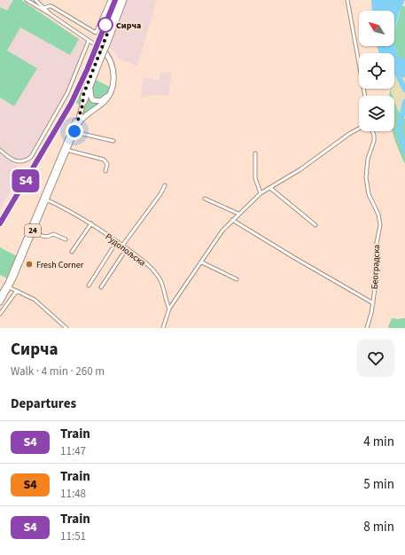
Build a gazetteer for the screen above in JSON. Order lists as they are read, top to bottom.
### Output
{
  "streets": {
    "main road": ["24"],
    "street": ["Рудопољска", "Београдска"]
  },
  "crossings": [
    ["24", "Рудопољска"]
  ],
  "places": ["Сирча", "Fresh Corner"],
  "north": "top left",
  "page": {
    "on_map": "S4",
    "heading": [
      ["Сирча", "Walk · 4 min · 260 m"],
      "Departures"
    ],
    "list": [
      {
        "mark": "S4",
        "name": "Train",
        "note": "11:47",
        "value": "4 min"
      },
      {
        "mark": "S4",
        "name": "Train",
        "note": "11:48",
        "value": "5 min"
      },
      {
        "mark": "S4",
        "name": "Train",
        "note": "11:51",
        "value": "8 min"
      }
    ]
  }
}
